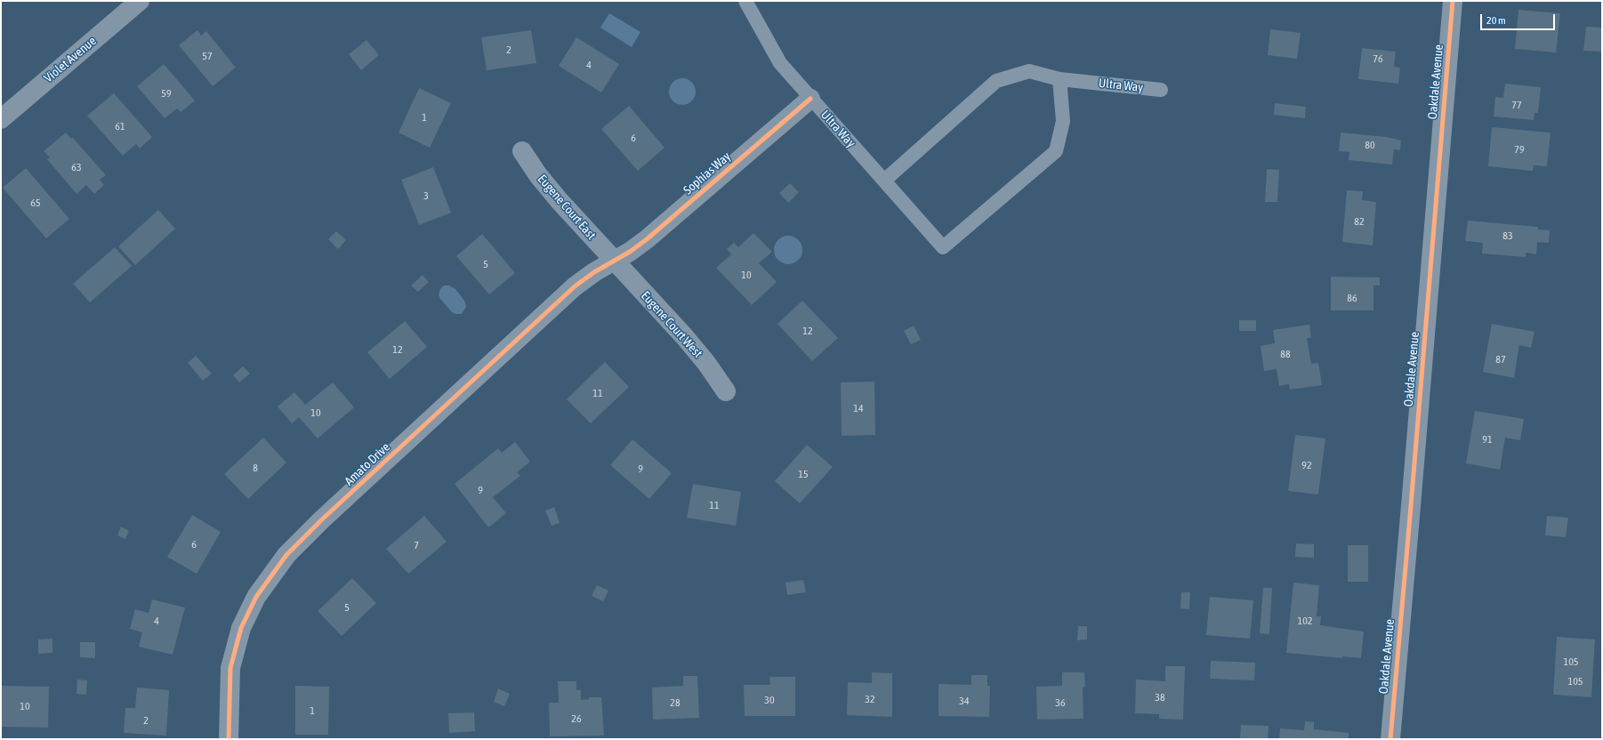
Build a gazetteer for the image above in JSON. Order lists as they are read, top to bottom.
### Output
{
  "streets": {
    "main road": ["Violet Avenue"],
    "street": [
      "Oakdale Avenue",
      "Sophias Way",
      "Eugene Court East",
      "Eugene Court West",
      "Amato Drive"
    ],
    "lane": ["Ultra Way"]
  },
  "crossings": [
    ["Ultra Way", "Sophias Way"],
    ["Sophias Way", "Eugene Court East"],
    ["Sophias Way", "Eugene Court West"],
    ["Sophias Way", "Amato Drive"],
    ["Eugene Court East", "Eugene Court West"],
    ["Eugene Court East", "Amato Drive"],
    ["Eugene Court West", "Amato Drive"]
  ],
  "house_numbers": [
    "2",
    "57",
    "76",
    "4",
    "59",
    "77",
    "1",
    "61",
    "6",
    "80",
    "79",
    "63",
    "3",
    "65",
    "82",
    "83",
    "5",
    "10",
    "86",
    "12",
    "12",
    "88",
    "87",
    "11",
    "14",
    "10",
    "91",
    "92",
    "8",
    "9",
    "15",
    "9",
    "11",
    "6",
    "7",
    "5",
    "4",
    "102",
    "105",
    "105",
    "38",
    "32",
    "30",
    "34",
    "28",
    "36",
    "10",
    "1",
    "26",
    "2"
  ],
  "scale_bar": "20 m"
}
